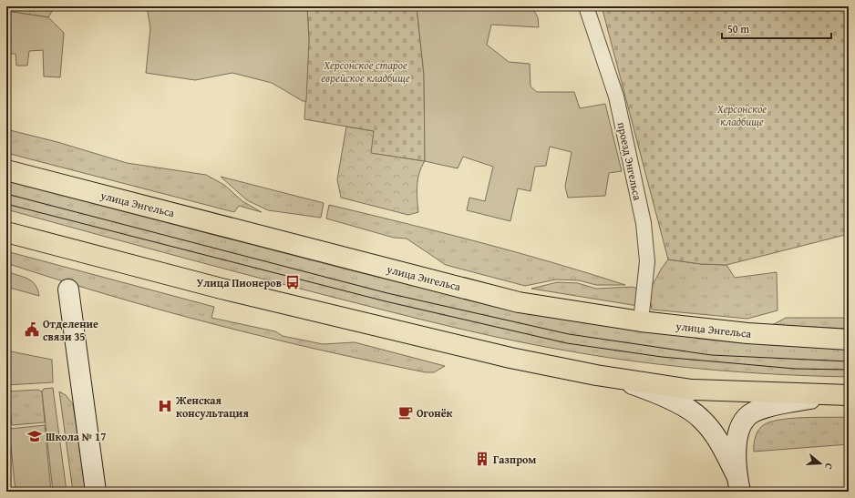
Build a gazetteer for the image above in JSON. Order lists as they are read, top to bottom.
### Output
{
  "streets": {
    "main road": ["улица Энгельса"],
    "street": ["проезд Энгельса"]
  },
  "crossings": [
    ["проезд Энгельса", "улица Энгельса"]
  ],
  "parks": ["Херсонское старое еврейское кладбище", "Херсонское кладбище"],
  "places": {
    "bus stop": ["Улица Пионеров"],
    "public building": ["Отделение связи 35"],
    "hospital": ["Женская консультация"],
    "cafe": ["Огонёк"],
    "school or university": ["Школа № 17"],
    "building": ["Газпром"]
  },
  "scale_bar": "50 m",
  "north": "right"
}
